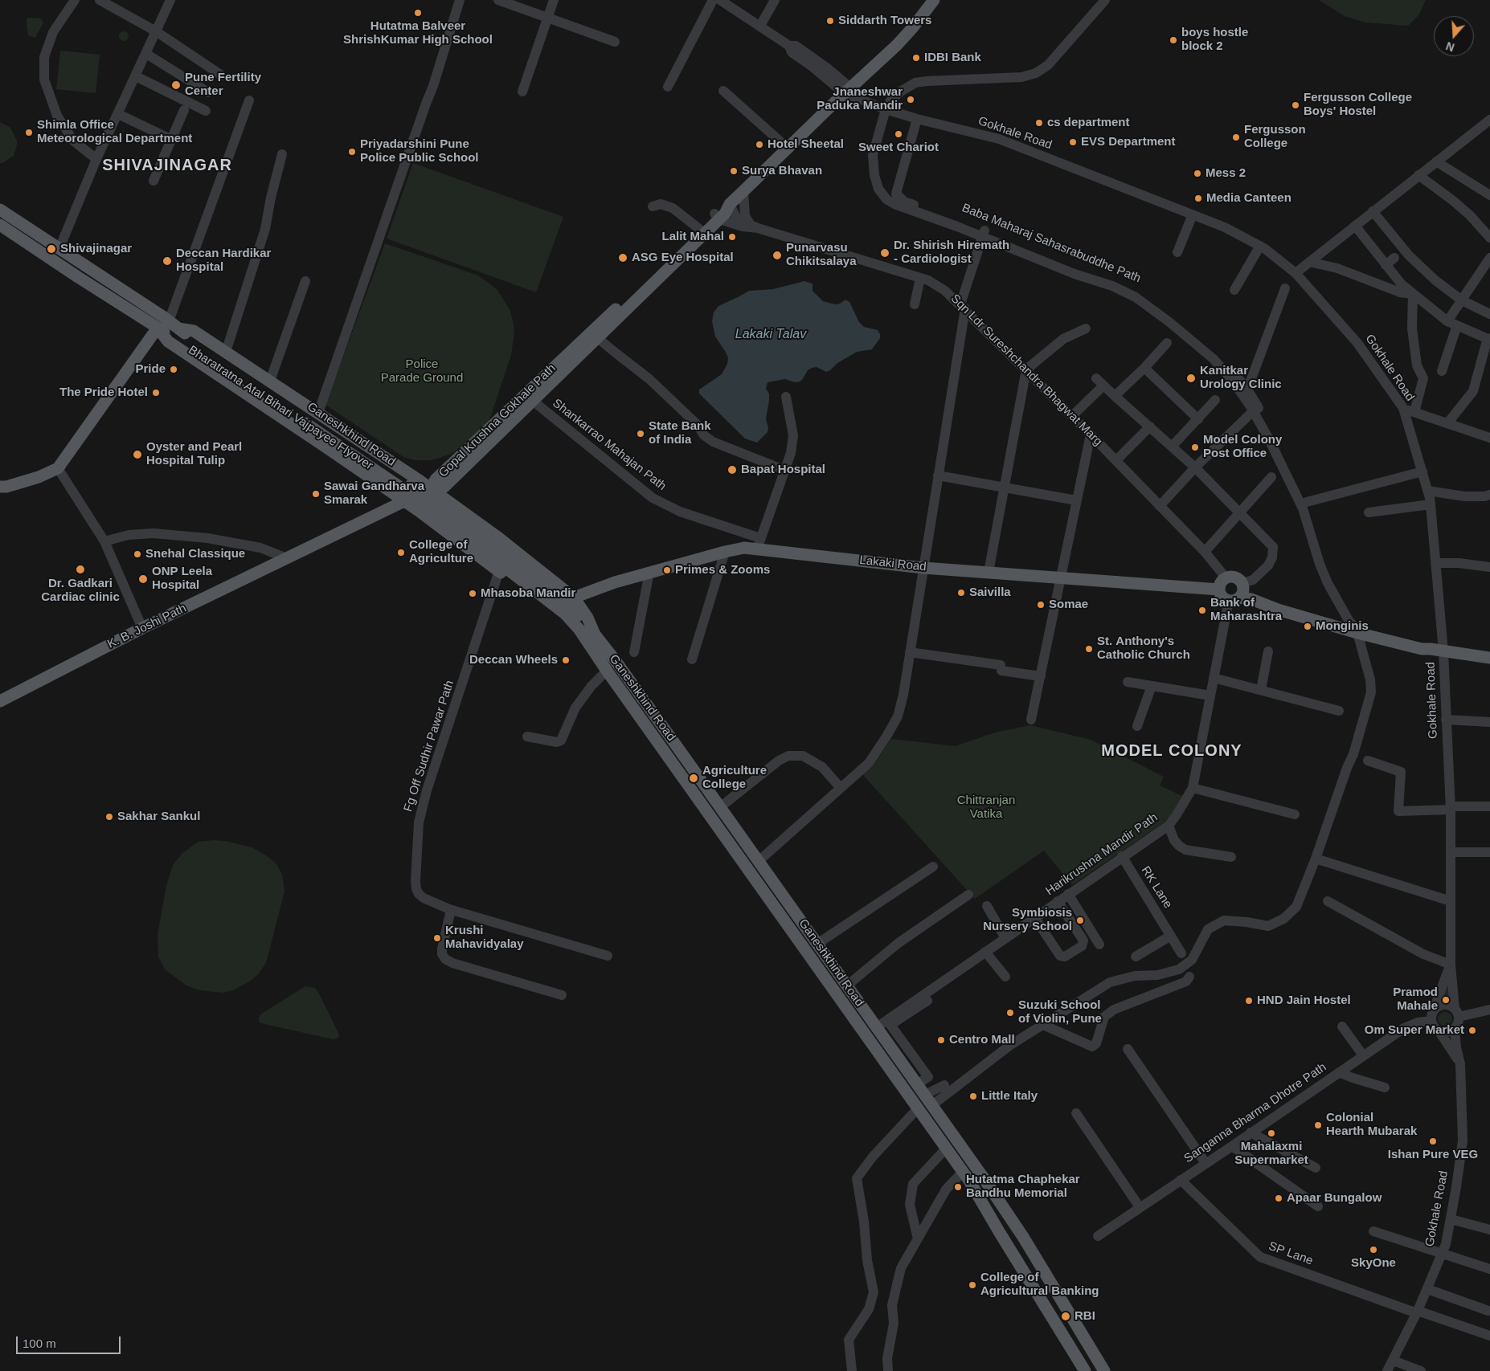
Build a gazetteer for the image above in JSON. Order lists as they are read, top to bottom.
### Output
{
  "streets": {
    "main road": [
      "Bharatratna Atal Bihari Vajpayee Flyover",
      "Gopal Krushna Gokhale Path",
      "Ganeshkhind Road",
      "Lakaki Road",
      "K. B. Joshi Path"
    ],
    "street": [
      "Gokhale Road",
      "Baba Maharaj Sahasrabuddhe Path",
      "Sqn Ldr Sureshchandra Bhagwat Marg",
      "Shankarrao Mahajan Path",
      "Fg Off Sudhir Pawar Path",
      "Harikrushna Mandir Path",
      "RK Lane",
      "Sanganna Bharma Dhotre Path",
      "SP Lane"
    ]
  },
  "crossings": [
    ["Gokhale Road", "Baba Maharaj Sahasrabuddhe Path"],
    ["Gokhale Road", "Gopal Krushna Gokhale Path"],
    ["Gokhale Road", "Sanganna Bharma Dhotre Path"],
    ["Gokhale Road", "SP Lane"],
    ["Sqn Ldr Sureshchandra Bhagwat Marg", "Gopal Krushna Gokhale Path"],
    ["Bharatratna Atal Bihari Vajpayee Flyover", "Ganeshkhind Road"],
    ["Bharatratna Atal Bihari Vajpayee Flyover", "K. B. Joshi Path"],
    ["Gopal Krushna Gokhale Path", "Ganeshkhind Road"],
    ["Gopal Krushna Gokhale Path", "Shankarrao Mahajan Path"],
    ["Gopal Krushna Gokhale Path", "K. B. Joshi Path"],
    ["Ganeshkhind Road", "Lakaki Road"],
    ["Ganeshkhind Road", "K. B. Joshi Path"],
    ["Ganeshkhind Road", "Fg Off Sudhir Pawar Path"],
    ["Ganeshkhind Road", "Harikrushna Mandir Path"],
    ["Shankarrao Mahajan Path", "Lakaki Road"],
    ["Harikrushna Mandir Path", "RK Lane"],
    ["Sanganna Bharma Dhotre Path", "SP Lane"]
  ],
  "districts": ["SHIVAJINAGAR", "MODEL COLONY"],
  "water": ["Lakaki Talav"],
  "parks": ["Police Parade Ground", "Chittranjan Vatika"],
  "places": [
    "Hutatma Balveer ShrishKumar High School",
    "Siddarth Towers",
    "boys hostle block 2",
    "IDBI Bank",
    "Pune Fertility Center",
    "Jnaneshwar Paduka Mandir",
    "Fergusson College Boys' Hostel",
    "cs department",
    "Shimla Office Meteorological Department",
    "Sweet Chariot",
    "Fergusson College",
    "EVS Department",
    "Hotel Sheetal",
    "Priyadarshini Pune Police Public School",
    "Surya Bhavan",
    "Mess 2",
    "Media Canteen",
    "Lalit Mahal",
    "Shivajinagar",
    "Dr. Shirish Hiremath - Cardiologist",
    "Punarvasu Chikitsalaya",
    "ASG Eye Hospital",
    "Deccan Hardikar Hospital",
    "Pride",
    "Kanitkar Urology Clinic",
    "The Pride Hotel",
    "State Bank of India",
    "Model Colony Post Office",
    "Oyster and Pearl Hospital Tulip",
    "Bapat Hospital",
    "Sawai Gandharva Smarak",
    "College of Agriculture",
    "Snehal Classique",
    "Dr. Gadkari Cardiac clinic",
    "Primes & Zooms",
    "ONP Leela Hospital",
    "Saivilla",
    "Mhasoba Mandir",
    "Somae",
    "Bank of Maharashtra",
    "Monginis",
    "St. Anthony's Catholic Church",
    "Deccan Wheels",
    "Agriculture College",
    "Sakhar Sankul",
    "Symbiosis Nursery School",
    "Krushi Mahavidyalay",
    "Pramod Mahale",
    "HND Jain Hostel",
    "Suzuki School of Violin, Pune",
    "Om Super Market",
    "Centro Mall",
    "Little Italy",
    "Colonial Hearth Mubarak",
    "Mahalaxmi Supermarket",
    "Ishan Pure VEG",
    "Hutatma Chaphekar Bandhu Memorial",
    "Apaar Bungalow",
    "SkyOne",
    "College of Agricultural Banking",
    "RBI"
  ],
  "scale_bar": "100 m",
  "north": "bottom"
}
